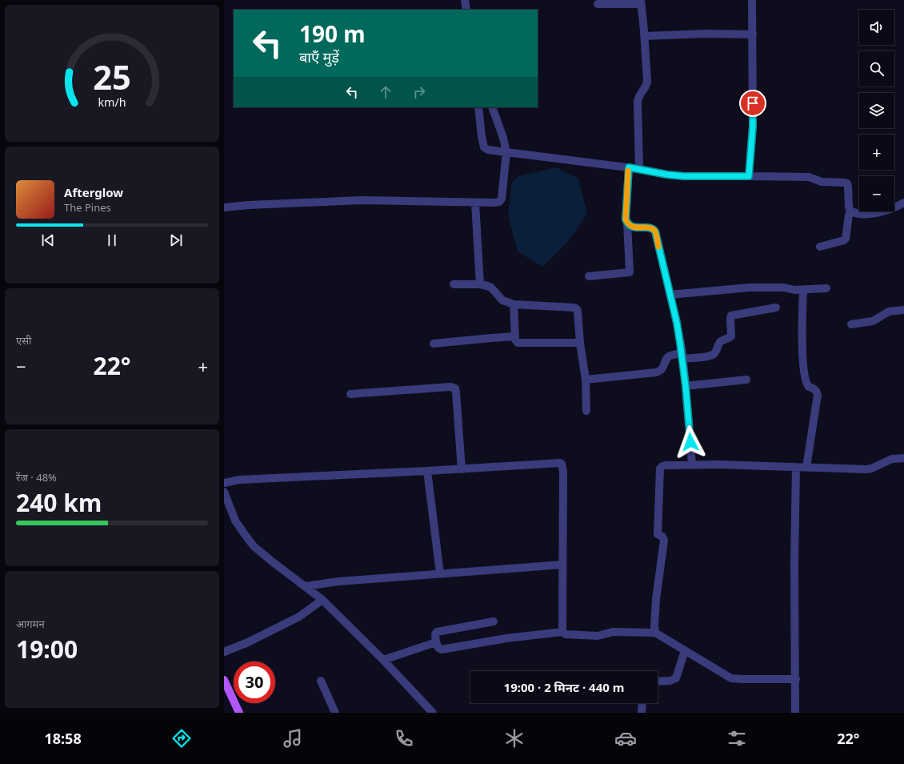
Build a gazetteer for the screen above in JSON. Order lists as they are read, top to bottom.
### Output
{
  "page": {
    "map_buttons": ["+", "−"],
    "turn": ["190 m", "बाएँ मुड़ें"],
    "song": ["Afterglow", "The Pines"],
    "tile": [
      "एसी",
      ["रेंज · 48%", "240 km"],
      ["आगमन", "19:00"]
    ],
    "heat": ["−", "22°", "+"],
    "limit": "30",
    "trip": "19:00 · 2 मिनट · 440 m",
    "tabs": ["18:58", "22°"],
    "gauge": ["25", "km/h"]
  }
}
